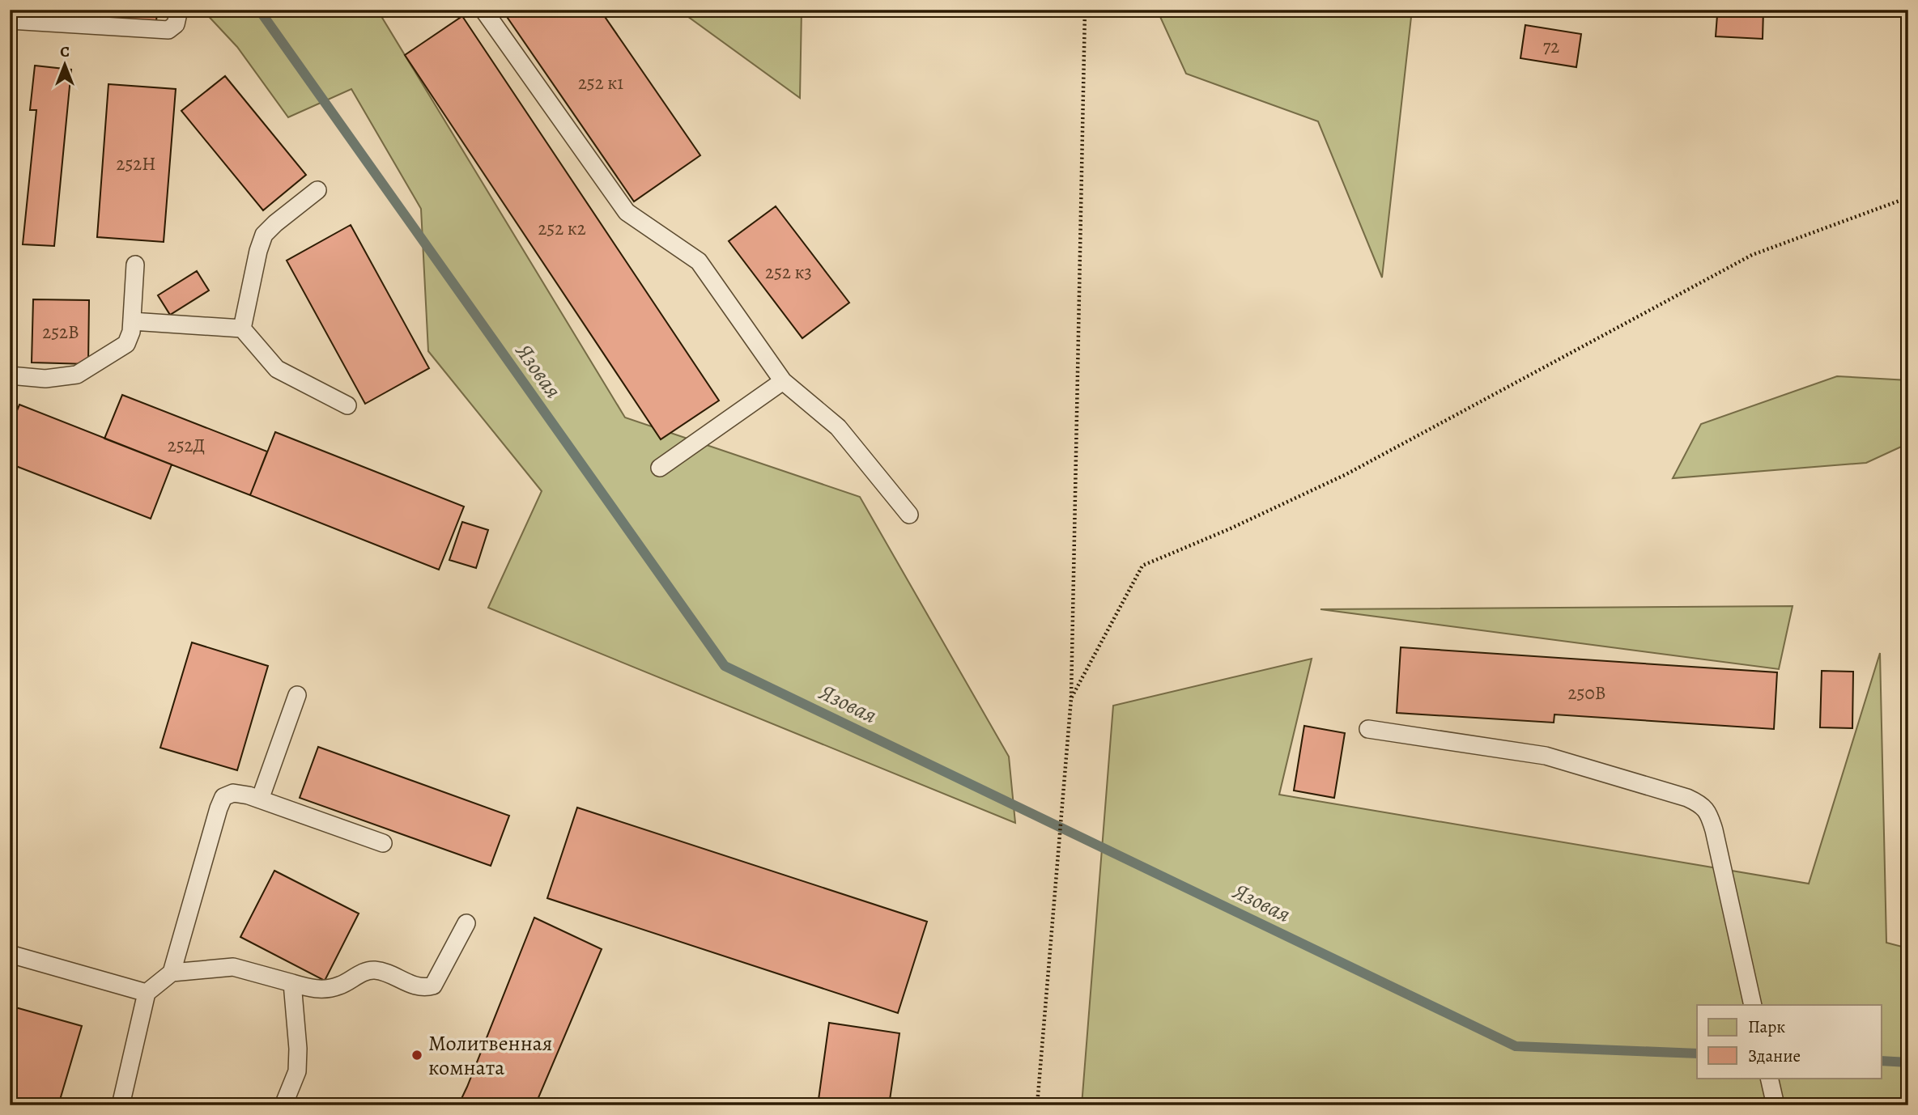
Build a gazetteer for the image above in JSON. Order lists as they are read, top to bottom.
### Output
{
  "water": ["Язовая"],
  "places": ["Молитвенная комната"],
  "house_numbers": [
    "72",
    "252 к1",
    "252Н",
    "252 к2",
    "252 к3",
    "252В",
    "252Д",
    "250В"
  ],
  "legend": ["Парк", "Здание"],
  "north": "top"
}
